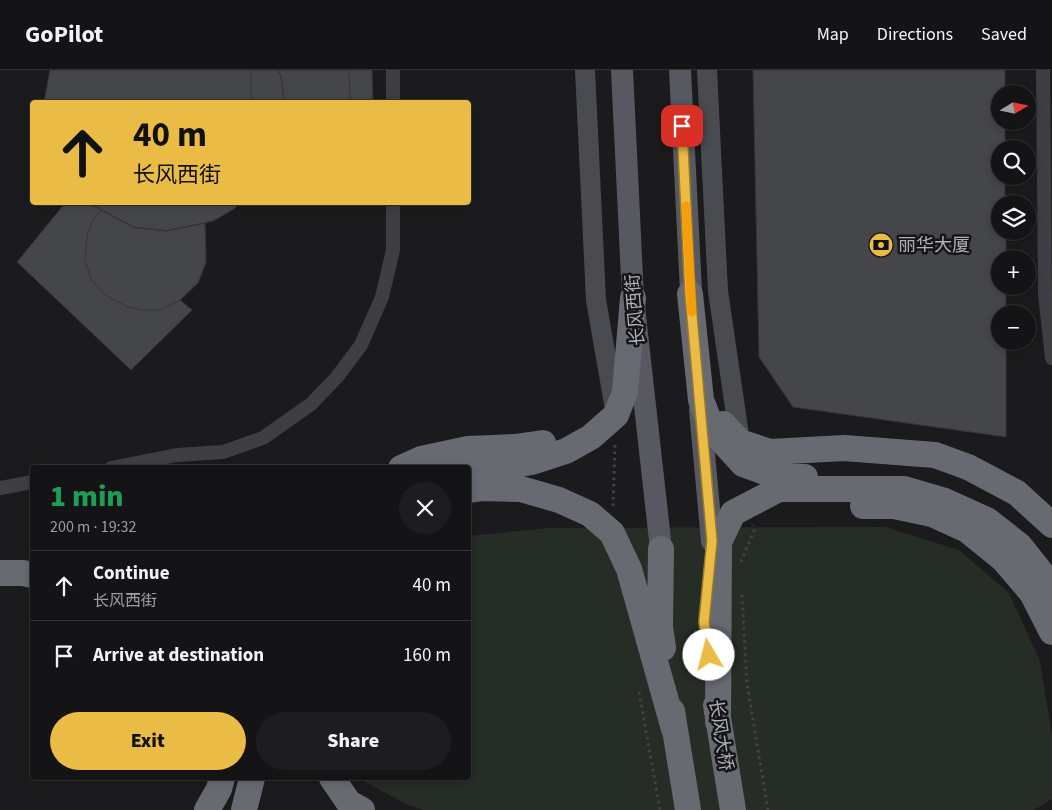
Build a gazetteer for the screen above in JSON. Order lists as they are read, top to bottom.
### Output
{
  "streets": {
    "highway": ["长风大桥"],
    "main road": ["长风西街"]
  },
  "places": {
    "bank": ["丽华大厦"]
  },
  "north": "right",
  "page": {
    "header": "GoPilot",
    "nav": ["Map", "Directions", "Saved"],
    "map_buttons": ["+", "−"],
    "turn": ["40 m", "长风西街"],
    "heading": ["1 min", "200 m · 19:32"],
    "list": [
      {
        "name": "Continue",
        "note": "长风西街",
        "value": "40 m"
      },
      {
        "name": "Arrive at destination",
        "value": "160 m"
      }
    ],
    "buttons": ["Exit", "Share"]
  }
}
